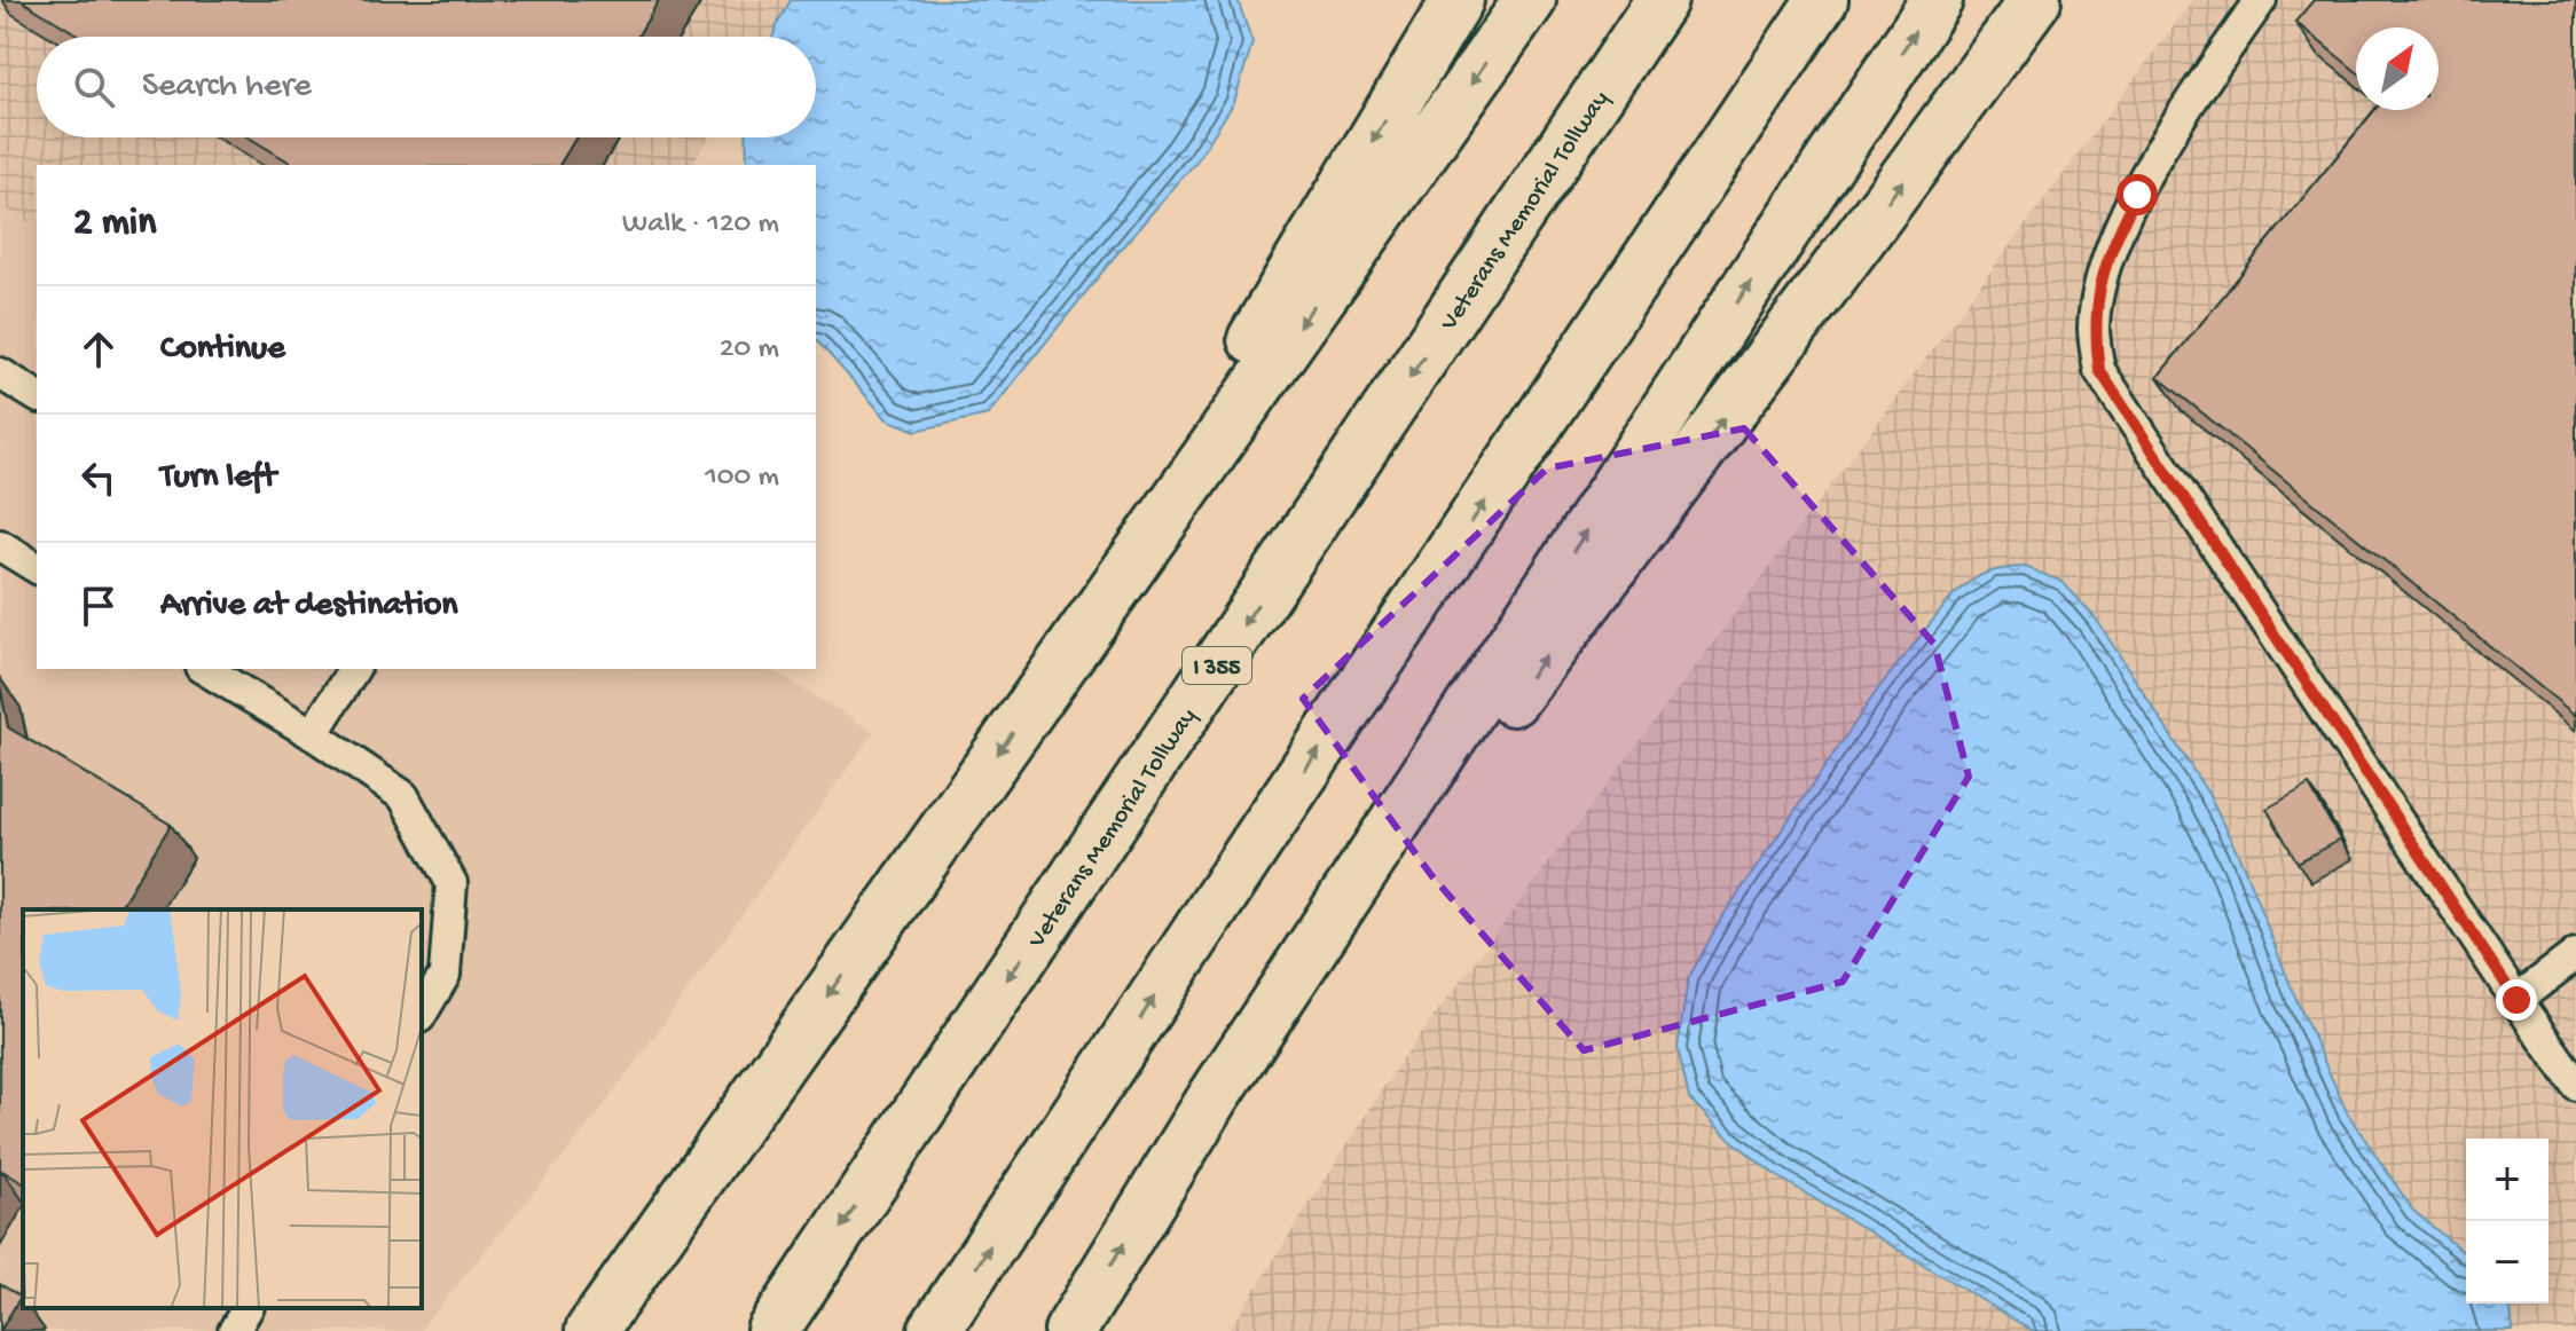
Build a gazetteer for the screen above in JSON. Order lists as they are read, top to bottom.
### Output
{
  "streets": {
    "highway": ["Veterans Memorial Tollway", "I 355"]
  },
  "north": "top right",
  "page": {
    "search": "Search here",
    "heading": ["2 min", "Walk · 120 m"],
    "list": [
      ["Continue", "20 m"],
      ["Turn left", "100 m"],
      "Arrive at destination"
    ],
    "map_buttons": ["+", "−"]
  }
}
